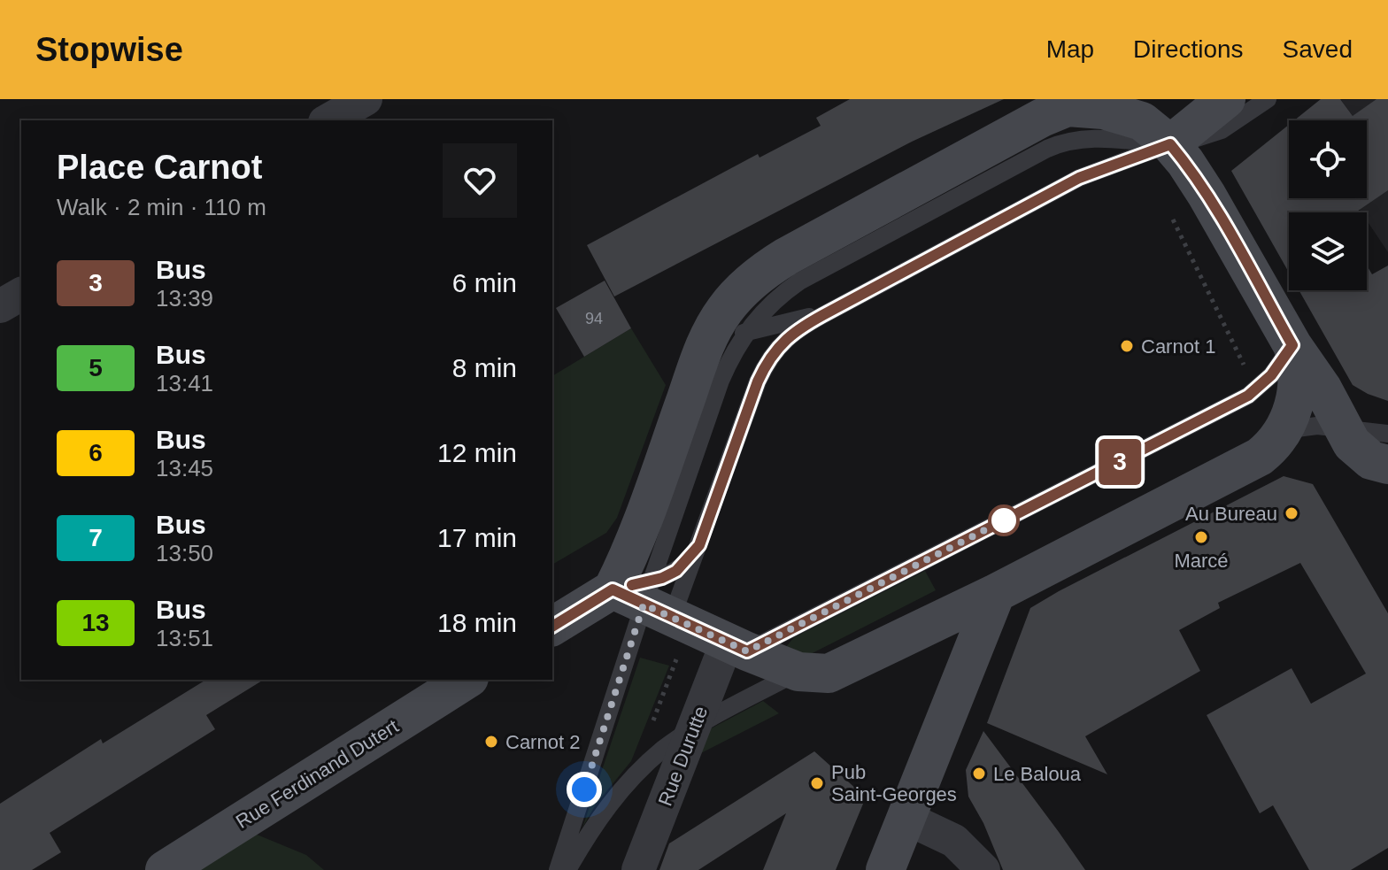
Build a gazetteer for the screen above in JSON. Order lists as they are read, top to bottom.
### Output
{
  "streets": {
    "street": ["Rue Durutte", "Rue Ferdinand Dutert"]
  },
  "places": [
    "Carnot 1",
    "Au Bureau",
    "Marcé",
    "Carnot 2",
    "Le Baloua",
    "Pub Saint-Georges"
  ],
  "lines": ["bus line 3"],
  "house_numbers": ["94"],
  "page": {
    "header": "Stopwise",
    "nav": ["Map", "Directions", "Saved"],
    "on_map": "3",
    "heading": ["Place Carnot", "Walk · 2 min · 110 m"],
    "list": [
      {
        "mark": "3",
        "name": "Bus",
        "note": "13:39",
        "value": "6 min"
      },
      {
        "mark": "5",
        "name": "Bus",
        "note": "13:41",
        "value": "8 min"
      },
      {
        "mark": "6",
        "name": "Bus",
        "note": "13:45",
        "value": "12 min"
      },
      {
        "mark": "7",
        "name": "Bus",
        "note": "13:50",
        "value": "17 min"
      },
      {
        "mark": "13",
        "name": "Bus",
        "note": "13:51",
        "value": "18 min"
      }
    ]
  }
}
